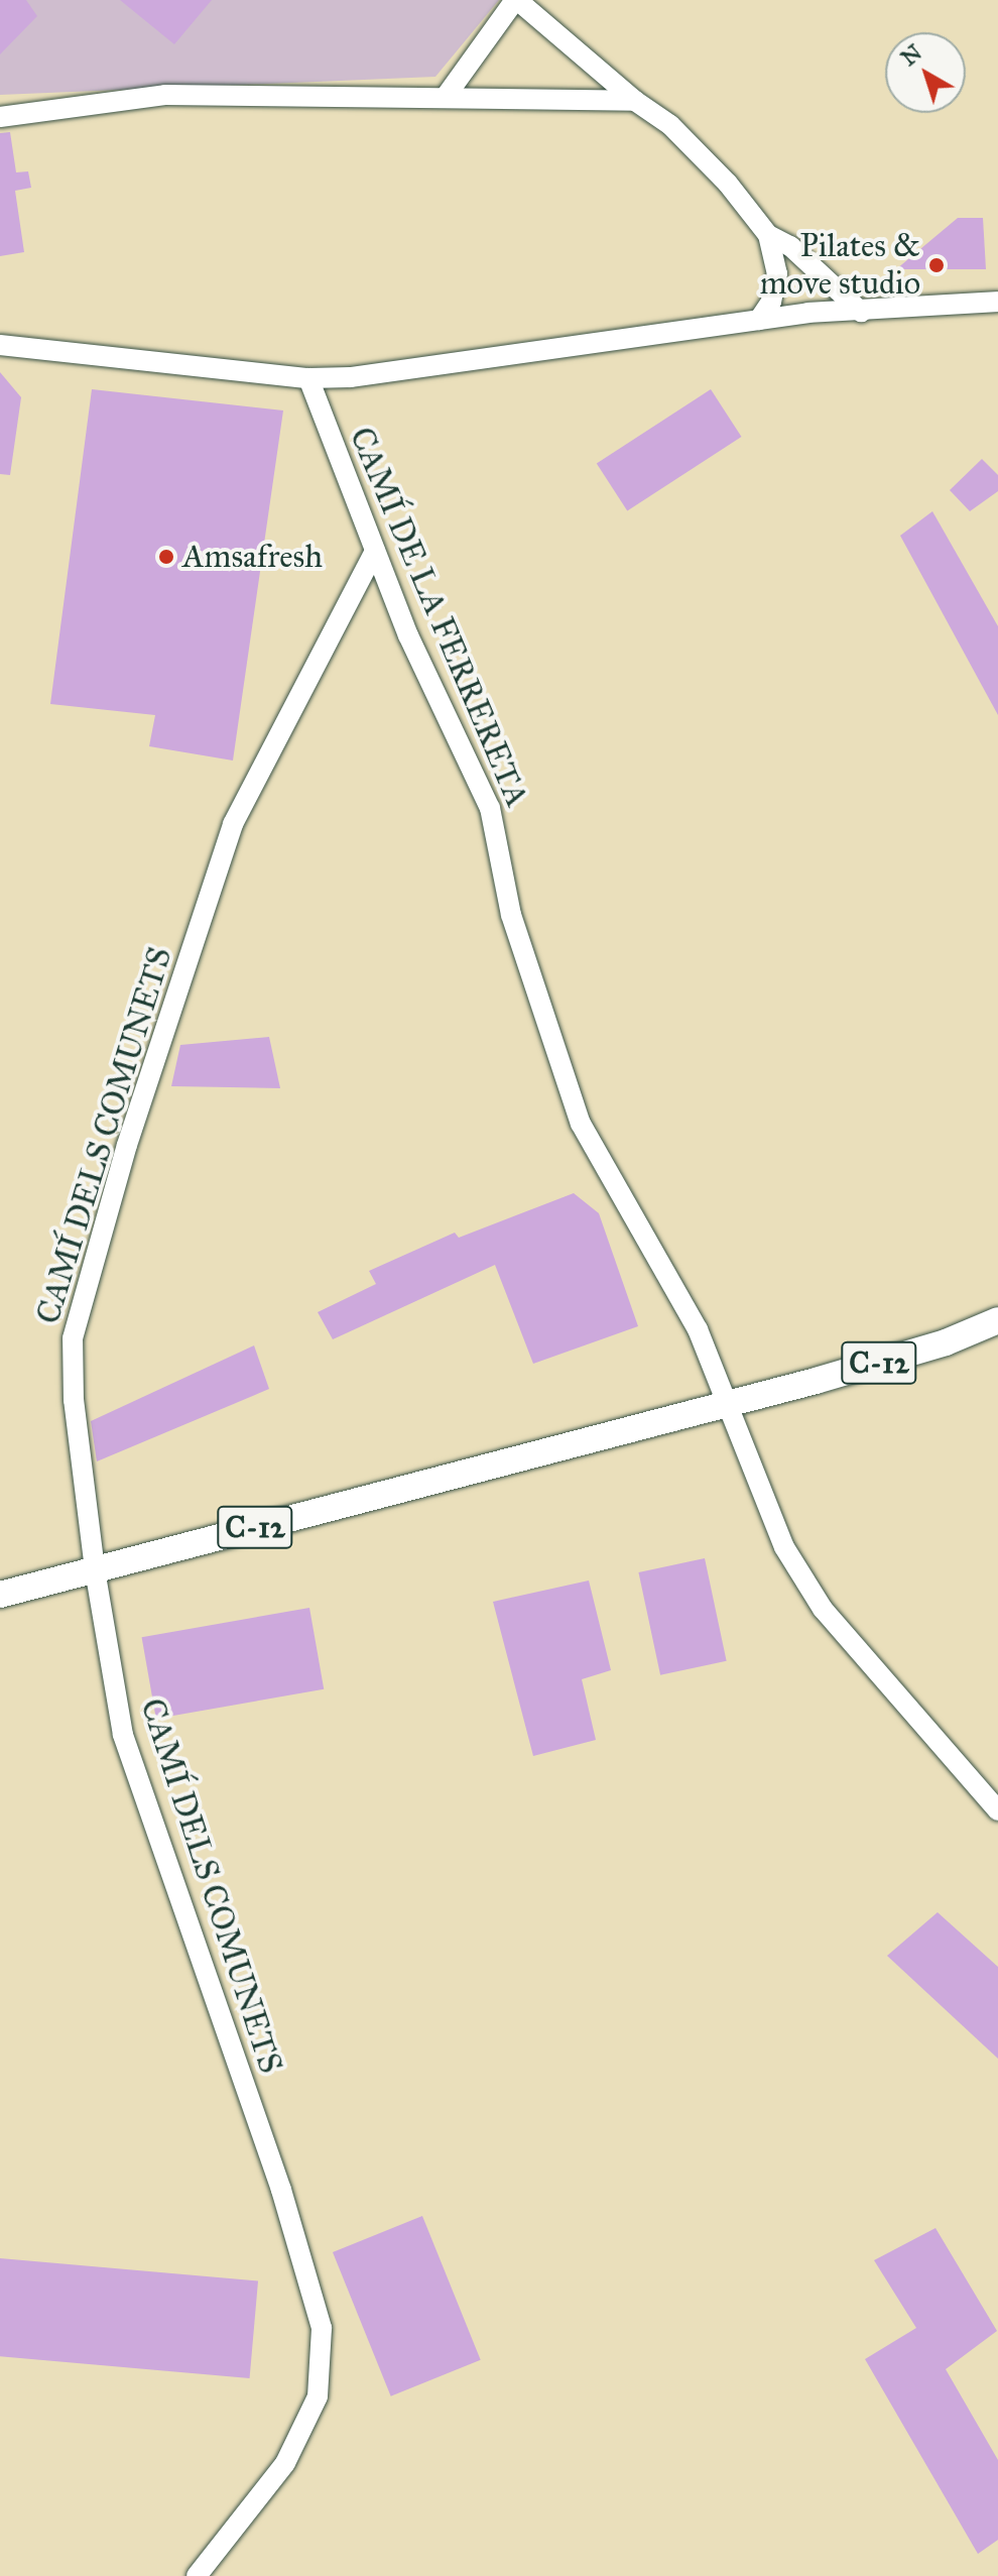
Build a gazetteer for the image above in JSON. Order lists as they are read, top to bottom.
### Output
{
  "streets": {
    "main road": ["C-12"],
    "street": ["CAMÍ DE LA FERRERETA", "CAMÍ DELS COMUNETS"]
  },
  "crossings": [
    ["CAMÍ DE LA FERRERETA", "CAMÍ DELS COMUNETS"],
    ["CAMÍ DE LA FERRERETA", "C-12"],
    ["CAMÍ DELS COMUNETS", "C-12"]
  ],
  "places": ["Pilates & move studio", "Amsafresh"],
  "north": "top left"
}
